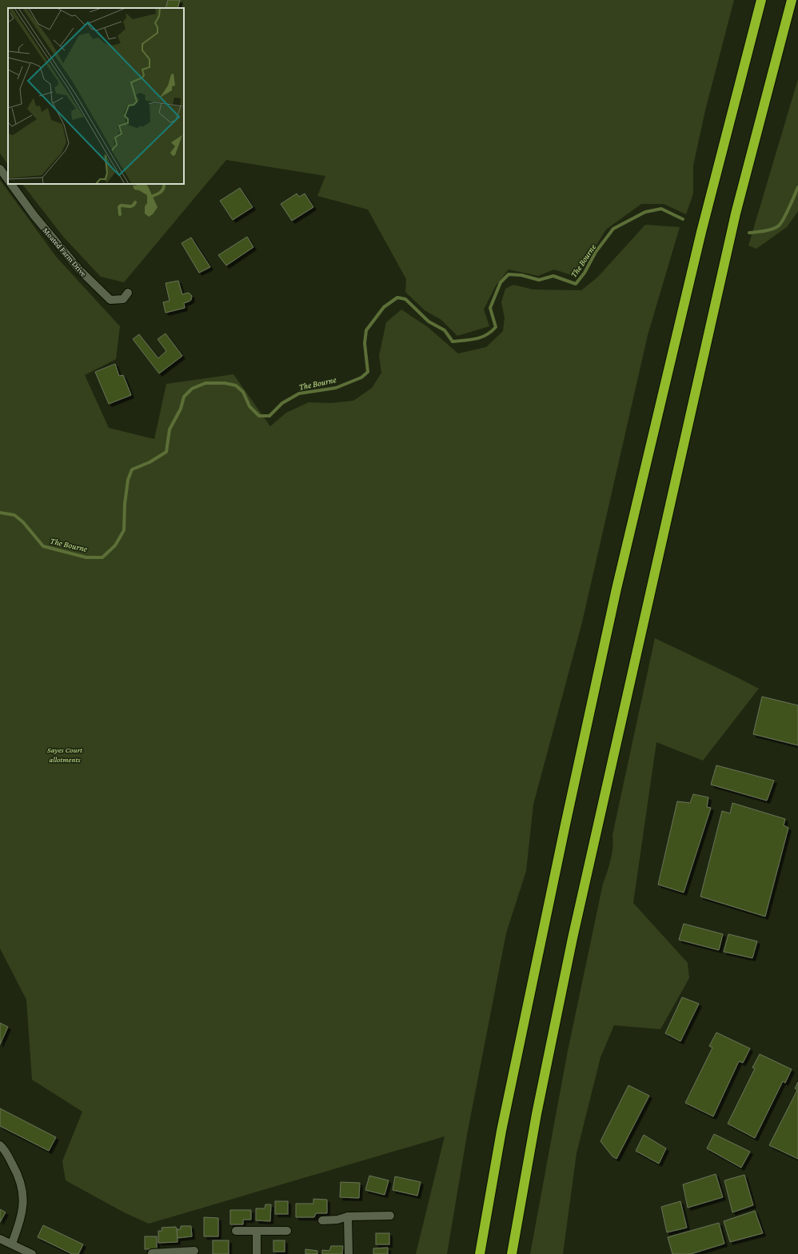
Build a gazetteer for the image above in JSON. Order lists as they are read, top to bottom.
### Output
{
  "streets": {
    "street": ["Moated Farm Drive"]
  },
  "water": ["The Bourne"],
  "parks": ["Sayes Court allotments"]
}
